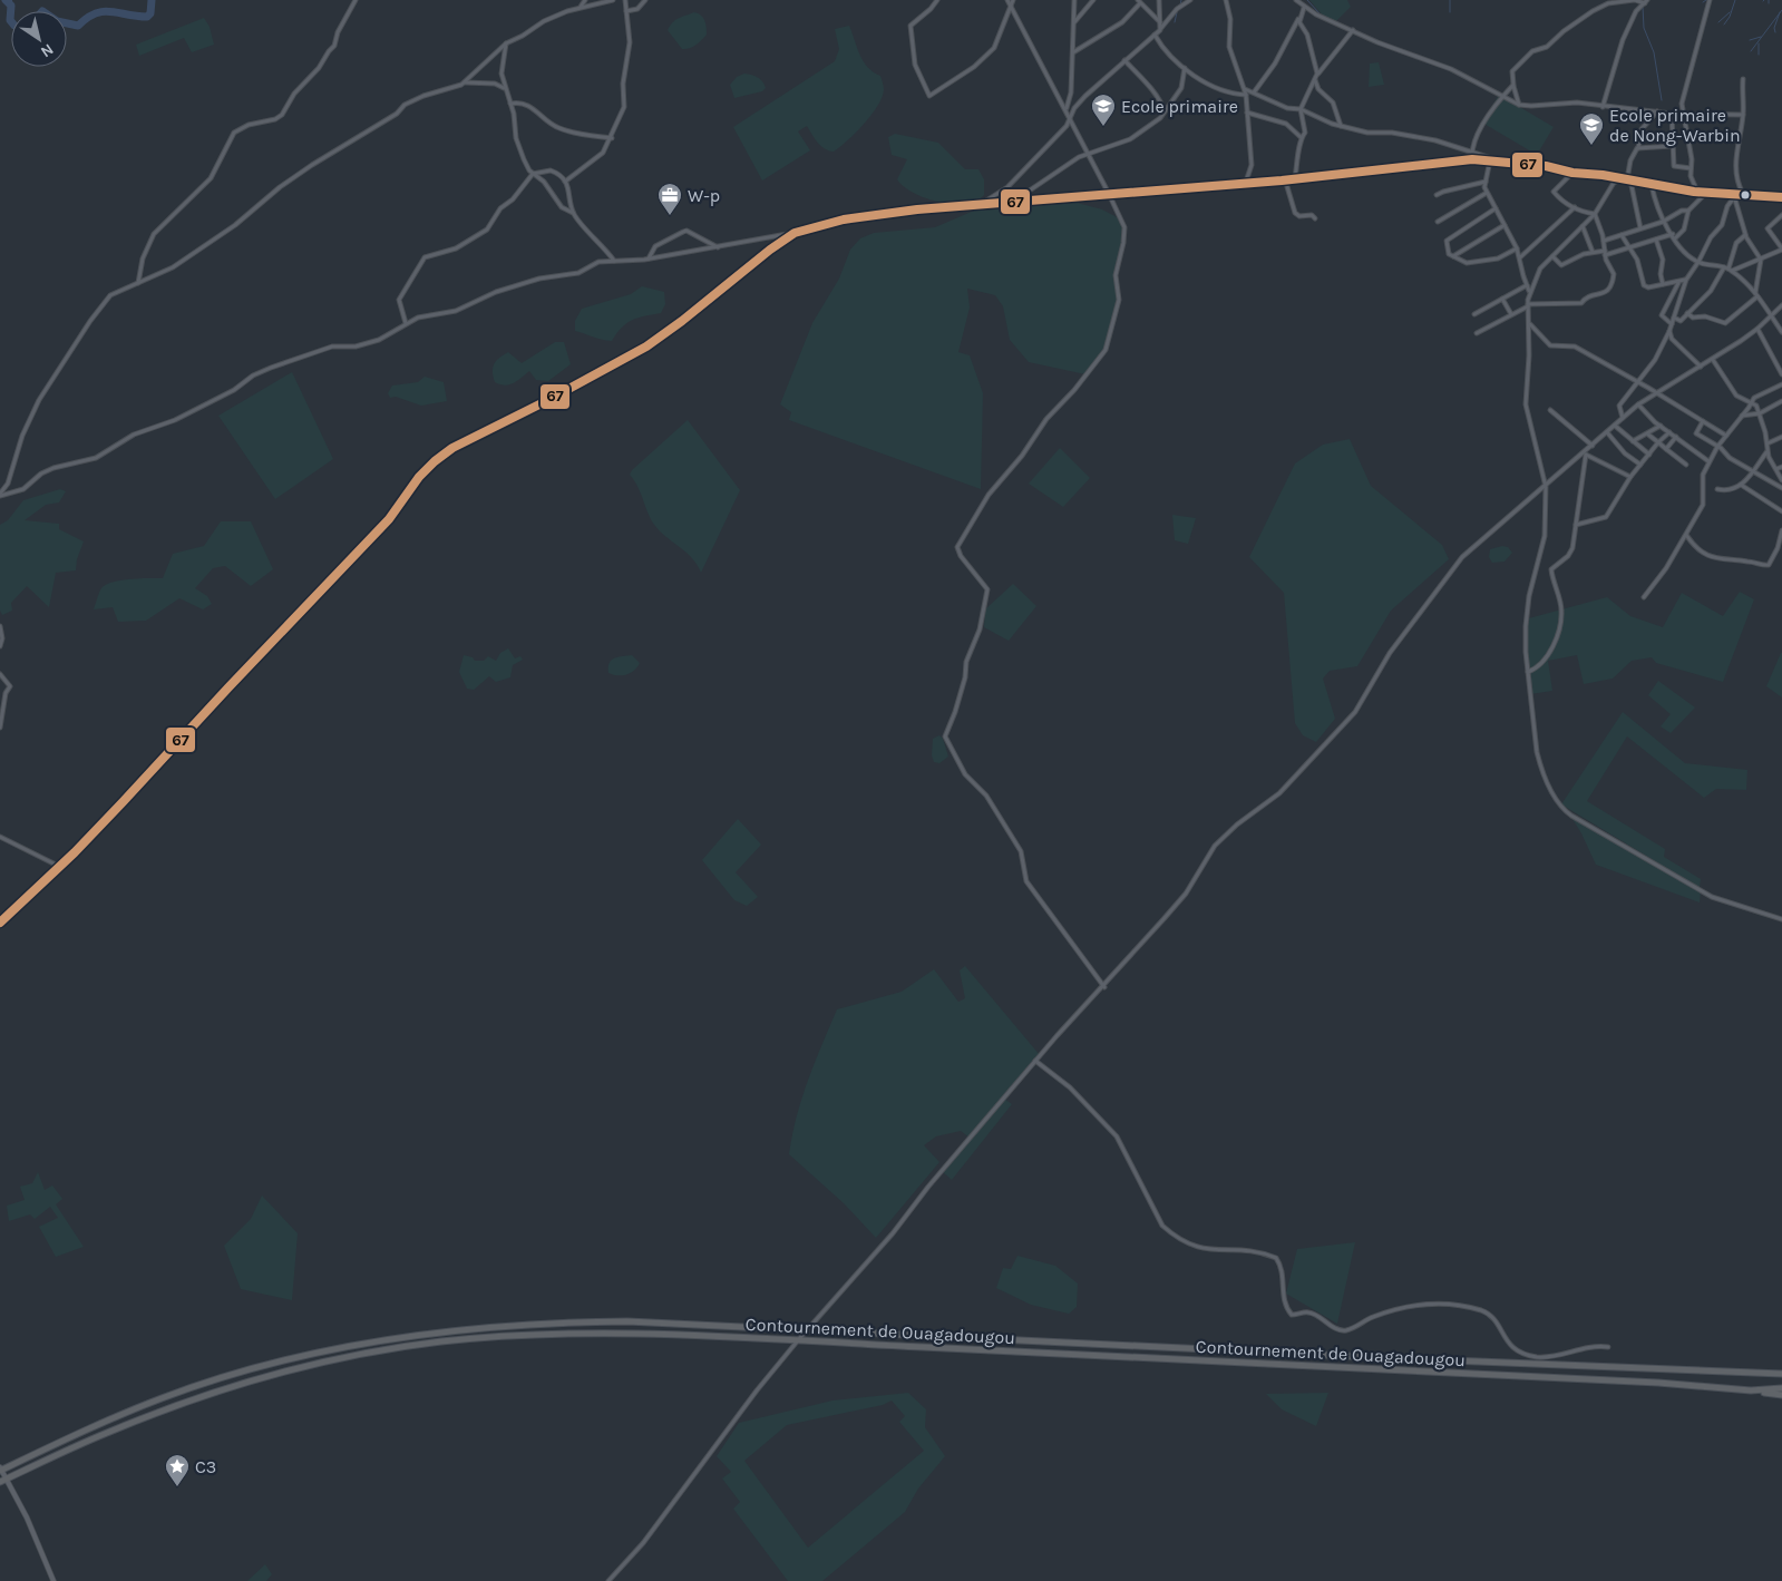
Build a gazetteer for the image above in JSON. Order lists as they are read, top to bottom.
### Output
{
  "streets": {
    "highway": ["Contournement de Ouagadougou"]
  },
  "places": {
    "school or university": ["Ecole primaire", "Ecole primaire de Nong-Warbin"],
    "office": ["W-p"],
    "place": ["C3"]
  },
  "lines": ["transit line 67"],
  "north": "bottom right"
}
